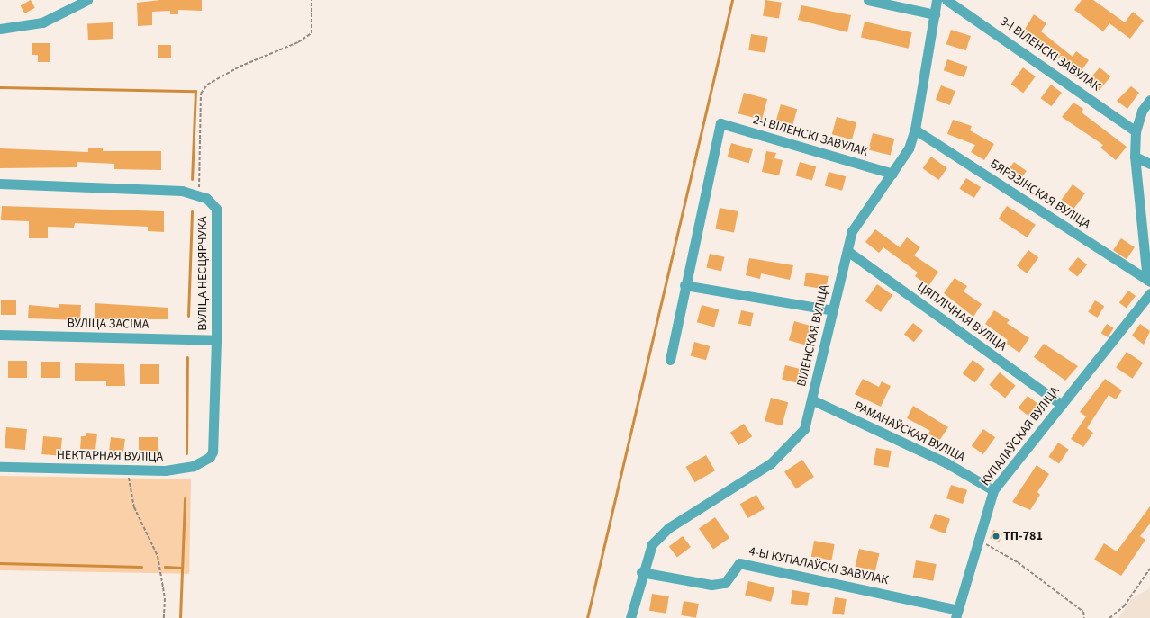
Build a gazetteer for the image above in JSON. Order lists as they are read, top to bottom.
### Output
{
  "streets": {
    "street": [
      "3-І ВІЛЕНСКІ ЗАВУЛАК",
      "2-І ВІЛЕНСКІ ЗАВУЛАК",
      "БЯРЭЗІНСКАЯ ВУЛІЦА",
      "ВУЛІЦА НЕСЦЯРЧУКА",
      "ЦЯПЛІЧНАЯ ВУЛІЦА",
      "ВУЛІЦА ЗАСІМА",
      "ВІЛЕНСКАЯ ВУЛІЦА",
      "РАМАНАЎСКАЯ ВУЛІЦА",
      "КУПАЛАЎСКАЯ ВУЛІЦА",
      "НЕКТАРНАЯ ВУЛІЦА",
      "4-Ы КУПАЛАЎСКІ ЗАВУЛАК"
    ]
  },
  "crossings": [
    ["2-І ВІЛЕНСКІ ЗАВУЛАК", "ВІЛЕНСКАЯ ВУЛІЦА"],
    ["БЯРЭЗІНСКАЯ ВУЛІЦА", "ВІЛЕНСКАЯ ВУЛІЦА"],
    ["ВУЛІЦА НЕСЦЯРЧУКА", "ВУЛІЦА ЗАСІМА"],
    ["ВУЛІЦА НЕСЦЯРЧУКА", "НЕКТАРНАЯ ВУЛІЦА"],
    ["ЦЯПЛІЧНАЯ ВУЛІЦА", "ВІЛЕНСКАЯ ВУЛІЦА"],
    ["ЦЯПЛІЧНАЯ ВУЛІЦА", "КУПАЛАЎСКАЯ ВУЛІЦА"],
    ["ВІЛЕНСКАЯ ВУЛІЦА", "РАМАНАЎСКАЯ ВУЛІЦА"],
    ["ВІЛЕНСКАЯ ВУЛІЦА", "4-Ы КУПАЛАЎСКІ ЗАВУЛАК"],
    ["РАМАНАЎСКАЯ ВУЛІЦА", "КУПАЛАЎСКАЯ ВУЛІЦА"],
    ["КУПАЛАЎСКАЯ ВУЛІЦА", "4-Ы КУПАЛАЎСКІ ЗАВУЛАК"]
  ],
  "places": ["ТП-781"]
}
